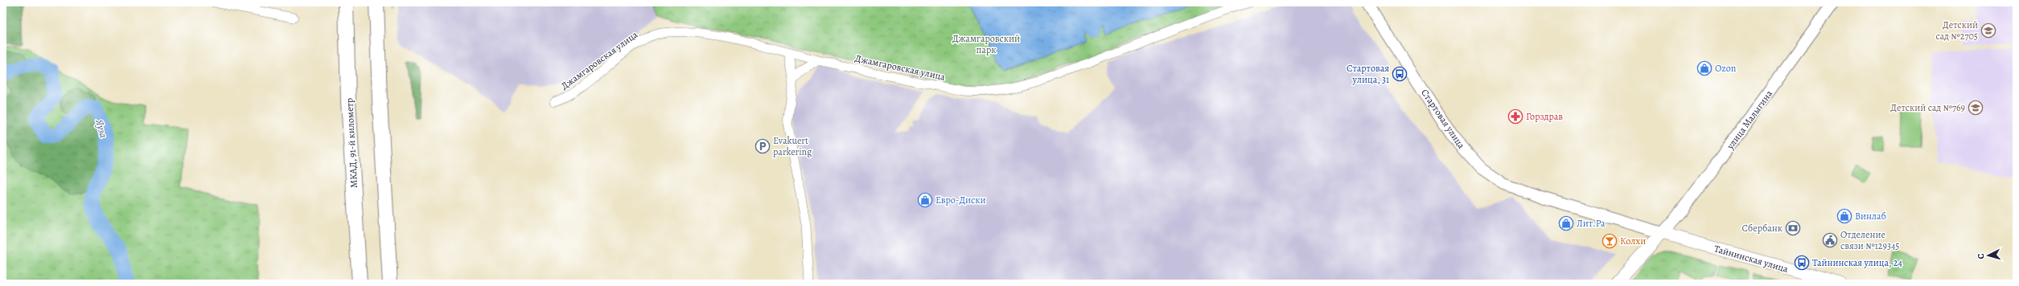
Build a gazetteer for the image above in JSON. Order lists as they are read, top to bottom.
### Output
{
  "streets": {
    "highway": ["МКАД, 91-й километр"],
    "main road": ["Тайнинская улица"],
    "street": ["Джамгаровская улица", "Стартовая улица", "улица Малыгина"]
  },
  "crossings": [
    ["Стартовая улица", "улица Малыгина"],
    ["Стартовая улица", "Тайнинская улица"],
    ["улица Малыгина", "Тайнинская улица"]
  ],
  "water": ["Яуза"],
  "parks": ["Джамгаровский парк"],
  "places": {
    "school or university": ["Детский сад №2705", "Детский сад №769"],
    "shop": [
      "Ozon",
      "Евро-Диски",
      "Винлаб",
      "Лит.Ра"
    ],
    "bus stop": ["Стартовая улица, 31", "Тайнинская улица, 24"],
    "pharmacy": ["Горздрав"],
    "parking": ["Evakuert parkering"],
    "bank": ["Сбербанк"],
    "public building": ["Отделение связи №129345"],
    "bar": ["Колхи"]
  },
  "north": "left"
}
